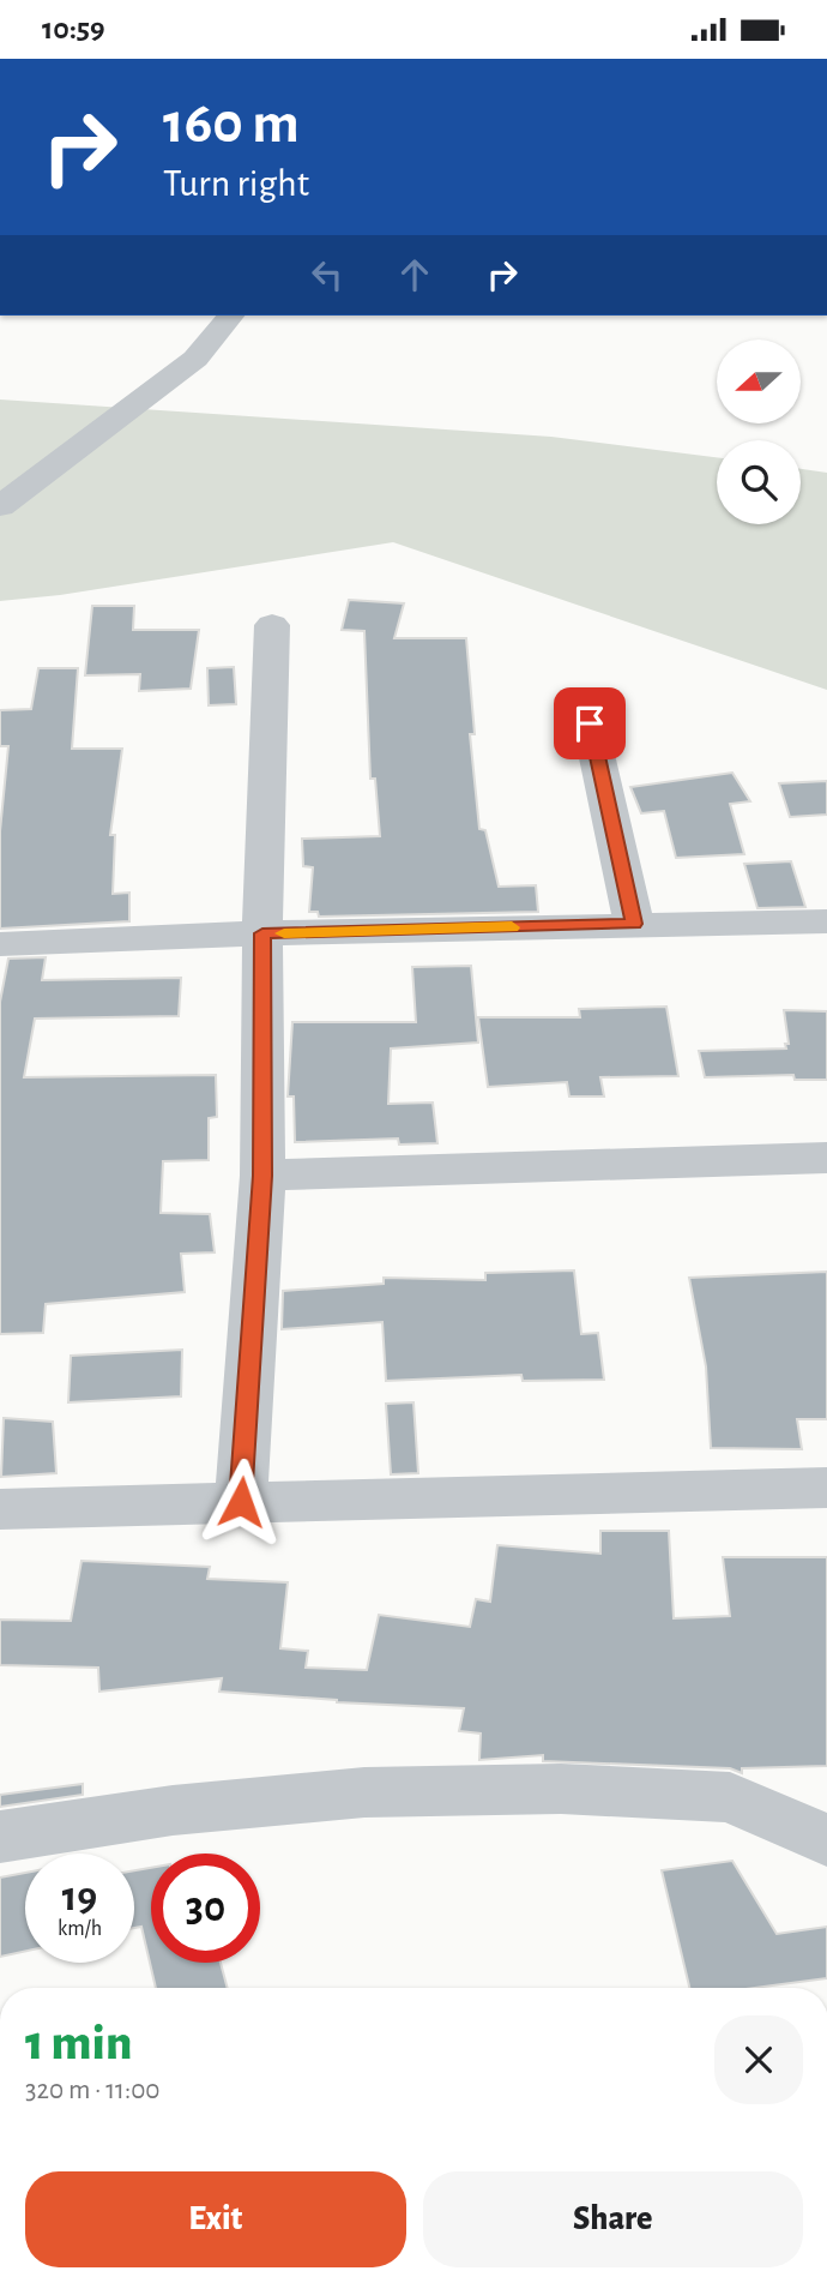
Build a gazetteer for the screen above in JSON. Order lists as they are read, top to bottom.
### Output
{
  "north": "left",
  "page": {
    "status": "10:59",
    "turn": ["160 m", "Turn right"],
    "speed": "19 km/h",
    "limit": "30",
    "heading": ["1 min", "320 m · 11:00"],
    "buttons": ["Exit", "Share"]
  }
}
